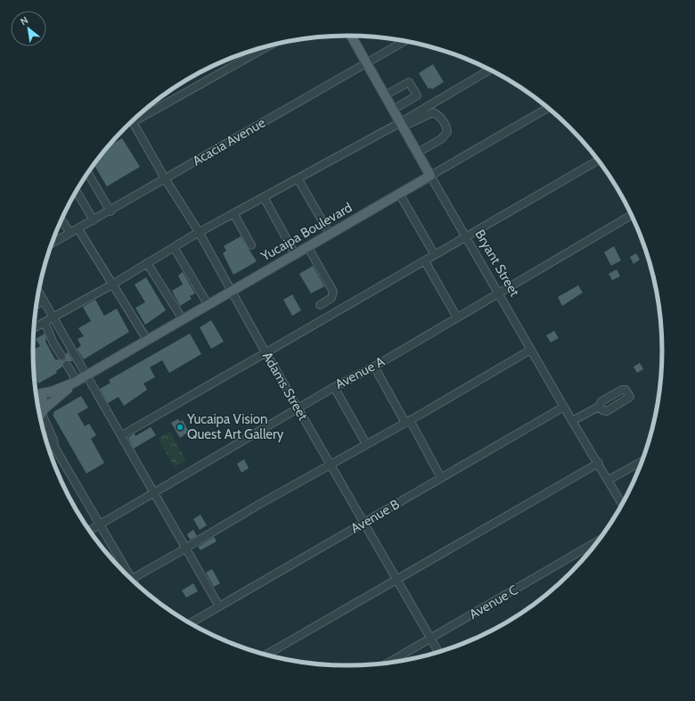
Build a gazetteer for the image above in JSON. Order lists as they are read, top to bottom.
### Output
{
  "streets": {
    "main road": ["Yucaipa Boulevard", "Bryant Street"],
    "street": [
      "Acacia Avenue",
      "Avenue A",
      "Adams Street",
      "Avenue B",
      "Avenue C"
    ]
  },
  "crossings": [
    ["Acacia Avenue", "Bryant Street"],
    ["Acacia Avenue", "Adams Street"],
    ["Yucaipa Boulevard", "Bryant Street"],
    ["Yucaipa Boulevard", "Adams Street"],
    ["Bryant Street", "Avenue A"],
    ["Bryant Street", "Avenue B"],
    ["Avenue A", "Adams Street"],
    ["Adams Street", "Avenue B"],
    ["Adams Street", "Avenue C"]
  ],
  "places": ["Yucaipa Vision Quest Art Gallery"],
  "north": "top left"
}
